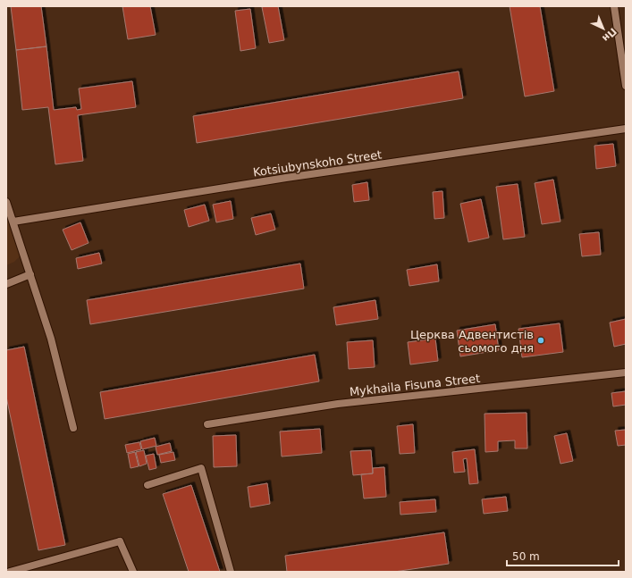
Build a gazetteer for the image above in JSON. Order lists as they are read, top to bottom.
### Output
{
  "streets": {
    "street": ["Kotsiubynskoho Street", "Mykhaila Fisuna Street"]
  },
  "places": ["Церква Адвентистів сьомого дня"],
  "scale_bar": "50 m",
  "north": "bottom right"
}
